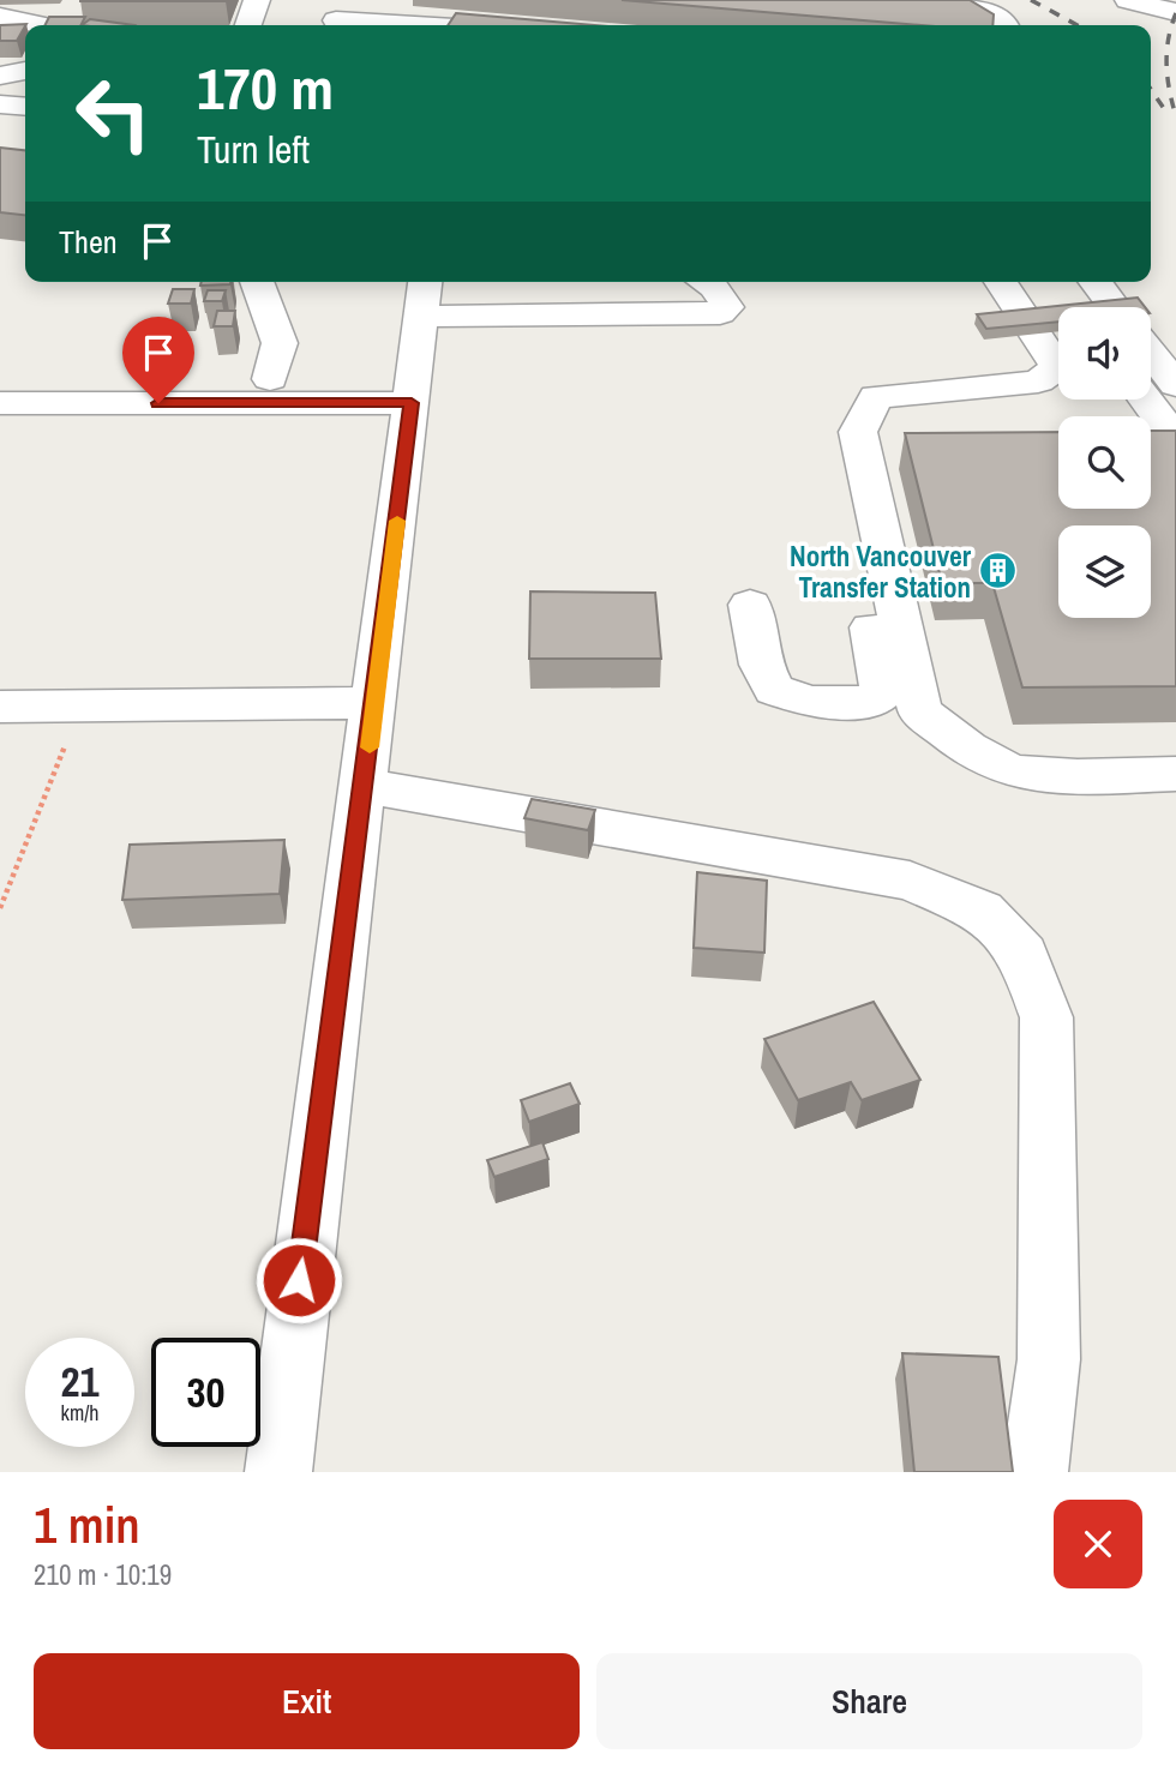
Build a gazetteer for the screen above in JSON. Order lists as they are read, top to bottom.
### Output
{
  "places": {
    "building": ["North Vancouver Transfer Station"]
  },
  "page": {
    "turn": ["170 m", "Turn left"],
    "then": "Then",
    "speed": "21 km/h",
    "limit": "30",
    "heading": ["1 min", "210 m · 10:19"],
    "buttons": ["Exit", "Share"]
  }
}
